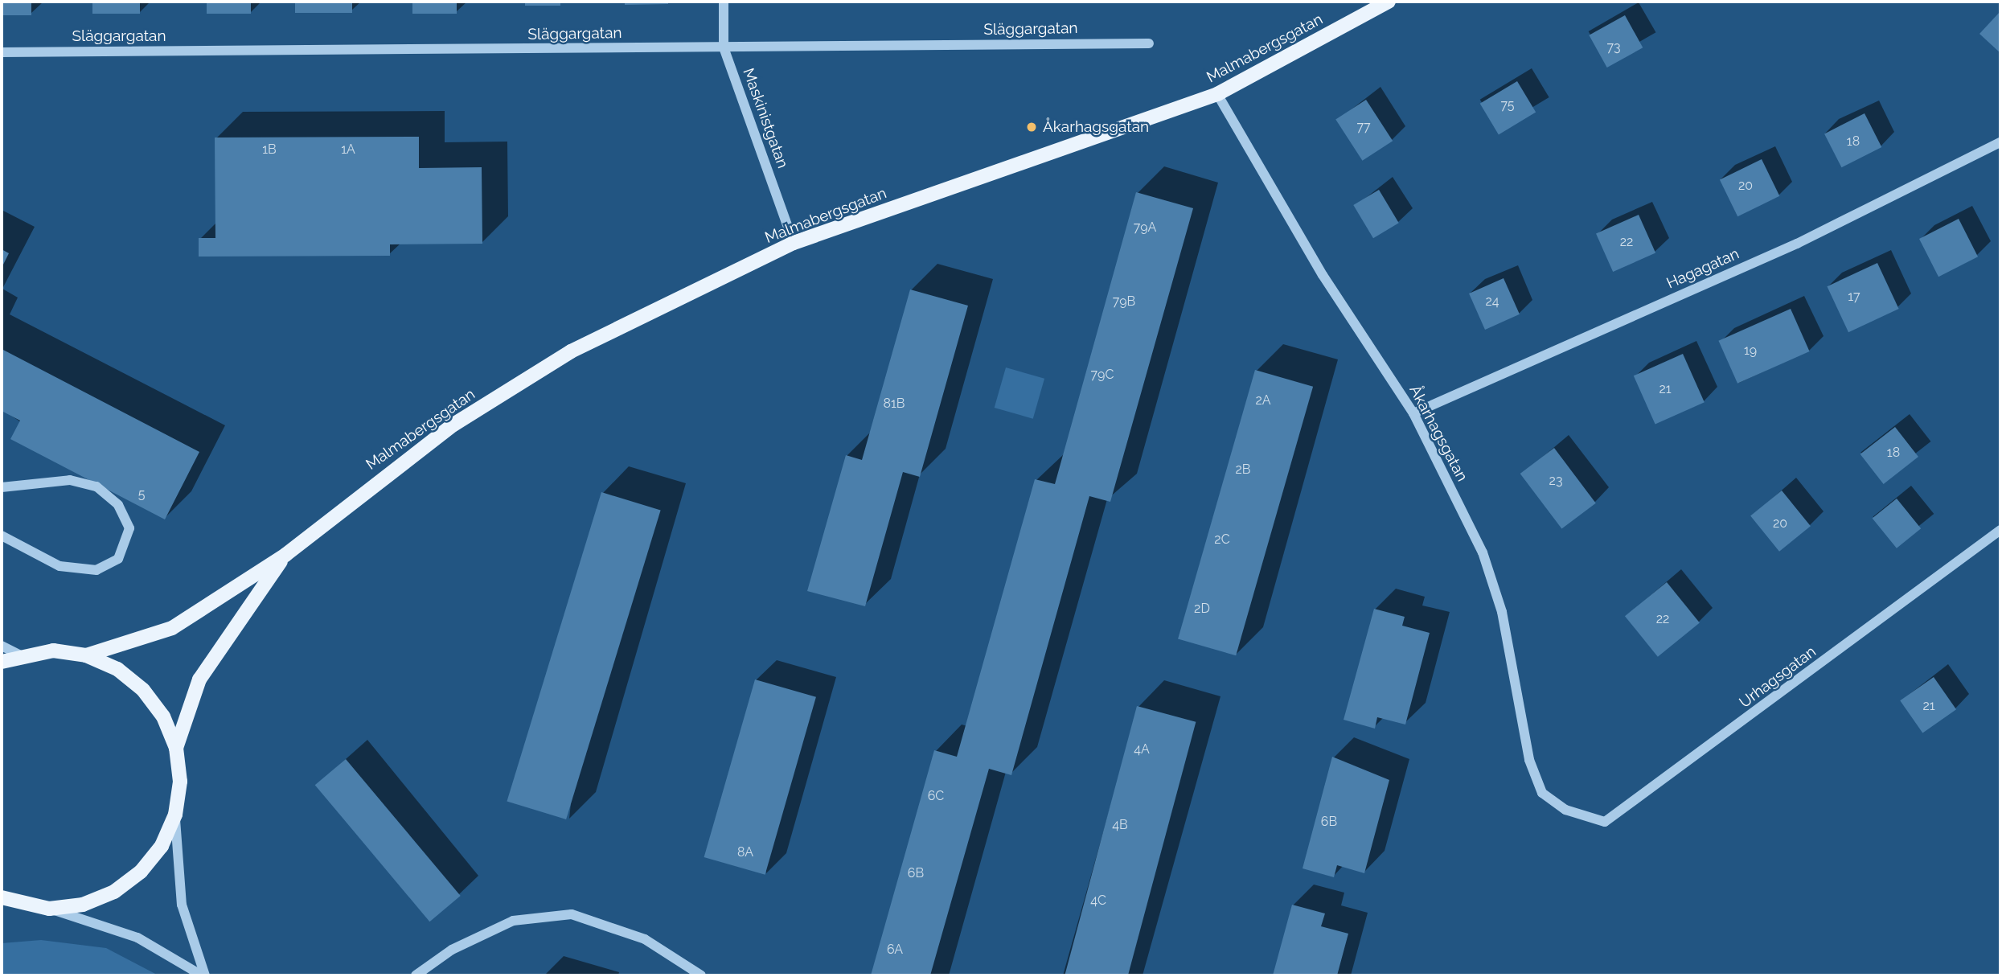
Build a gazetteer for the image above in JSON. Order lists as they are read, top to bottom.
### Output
{
  "streets": {
    "main road": ["Malmabergsgatan"],
    "street": [
      "Släggargatan",
      "Maskinistgatan",
      "Hagagatan",
      "Åkarhagsgatan",
      "Urhagsgatan"
    ]
  },
  "crossings": [
    ["Släggargatan", "Maskinistgatan"],
    ["Malmabergsgatan", "Maskinistgatan"],
    ["Malmabergsgatan", "Åkarhagsgatan"],
    ["Hagagatan", "Åkarhagsgatan"],
    ["Åkarhagsgatan", "Urhagsgatan"]
  ],
  "places": ["Åkarhagsgatan"],
  "house_numbers": [
    "73",
    "75",
    "77",
    "18",
    "1B",
    "1A",
    "20",
    "79A",
    "22",
    "17",
    "79B",
    "24",
    "19",
    "79C",
    "21",
    "2A",
    "81B",
    "18",
    "2B",
    "23",
    "5",
    "20",
    "2C",
    "2D",
    "22",
    "21",
    "4A",
    "6C",
    "6B",
    "4B",
    "8A",
    "6B",
    "4C",
    "6A"
  ]
}
